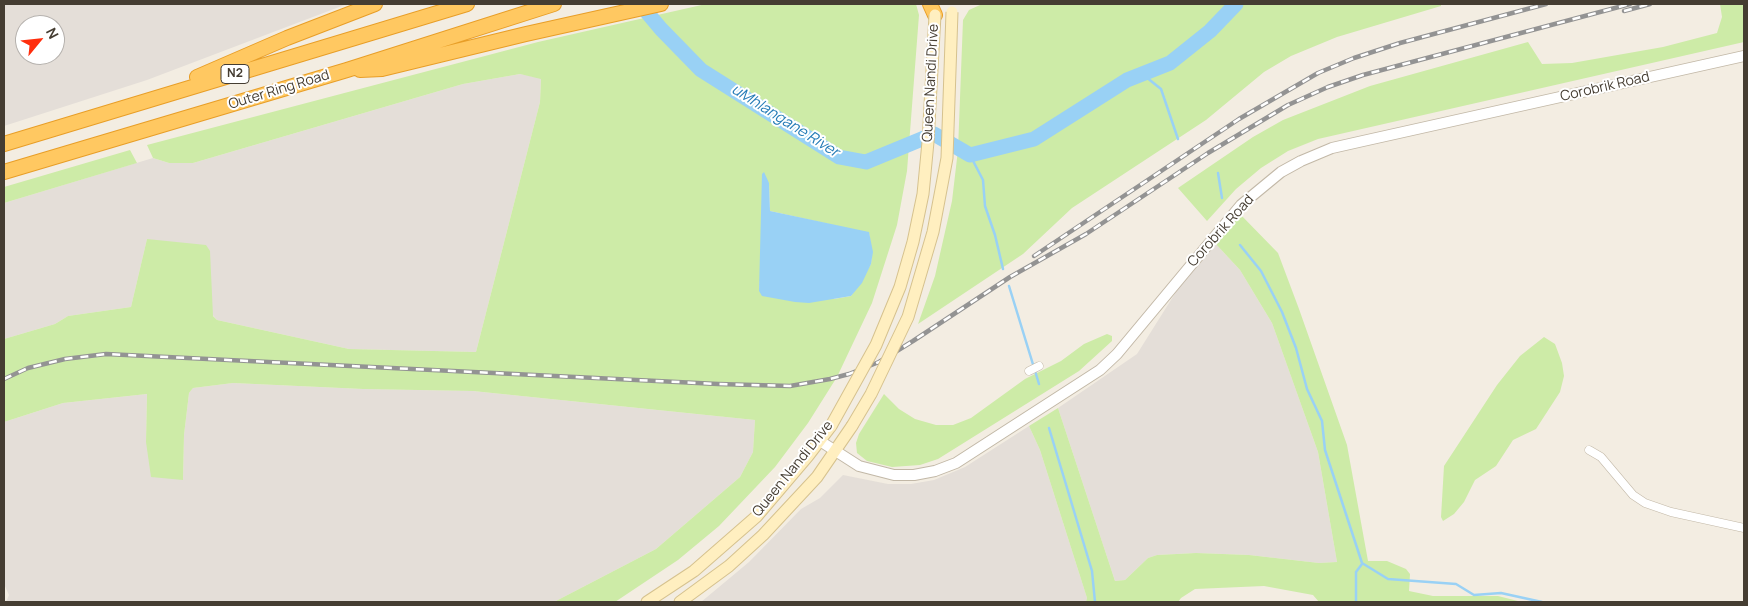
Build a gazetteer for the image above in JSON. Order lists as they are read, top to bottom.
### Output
{
  "streets": {
    "highway": ["N2", "Outer Ring Road"],
    "main road": ["Queen Nandi Drive"],
    "street": ["Corobrik Road"]
  },
  "crossings": [
    ["Queen Nandi Drive", "Corobrik Road"]
  ],
  "water": ["uMhlangane River"],
  "north": "top right"
}
